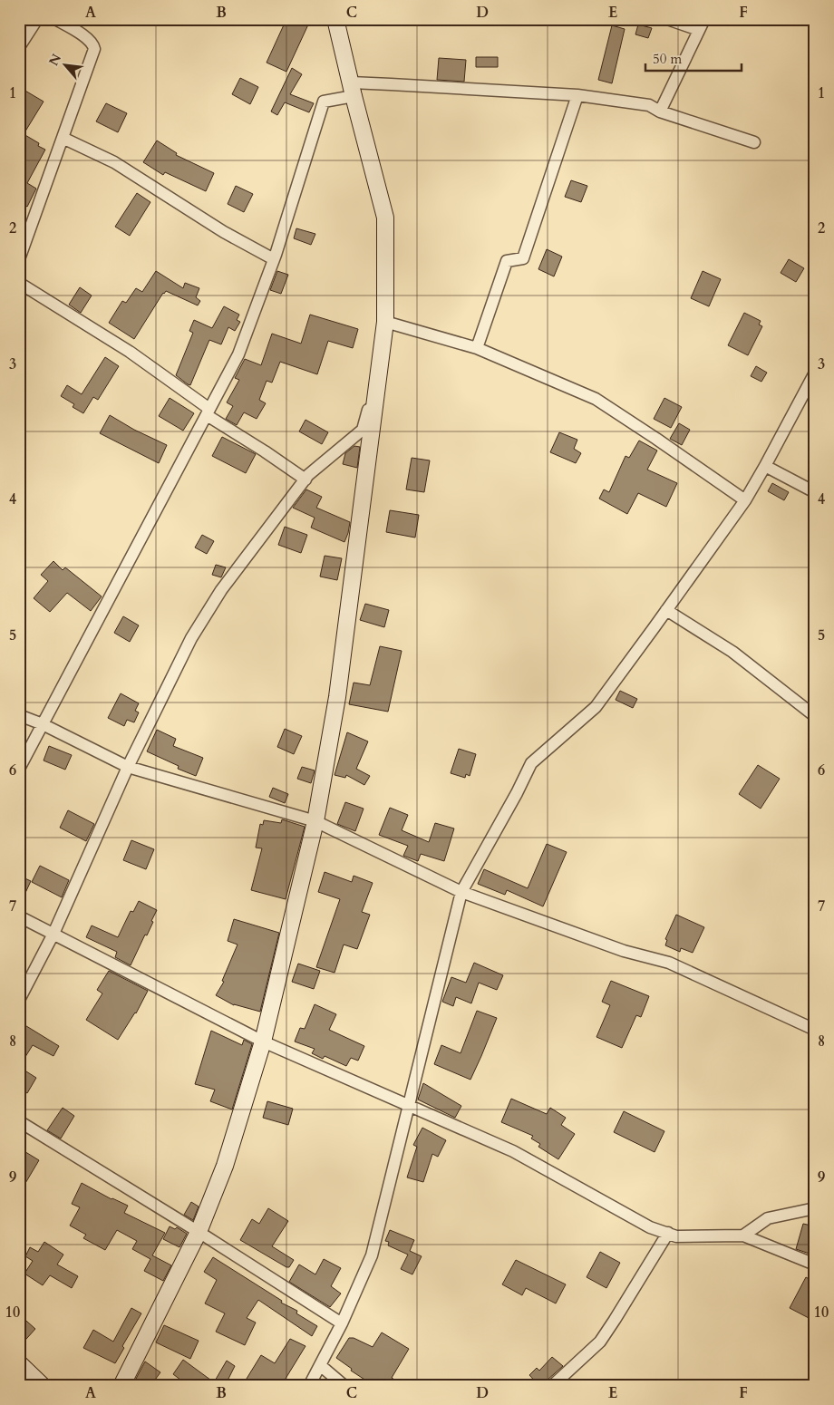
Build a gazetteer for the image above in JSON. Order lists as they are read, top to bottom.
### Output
{
  "scale_bar": "50 m",
  "north": "top left",
  "grid": {
    "columns": [
      "A",
      "B",
      "C",
      "D",
      "E",
      "F"
    ],
    "rows": [
      "1",
      "2",
      "3",
      "4",
      "5",
      "6",
      "7",
      "8",
      "9",
      "10"
    ]
  }
}
